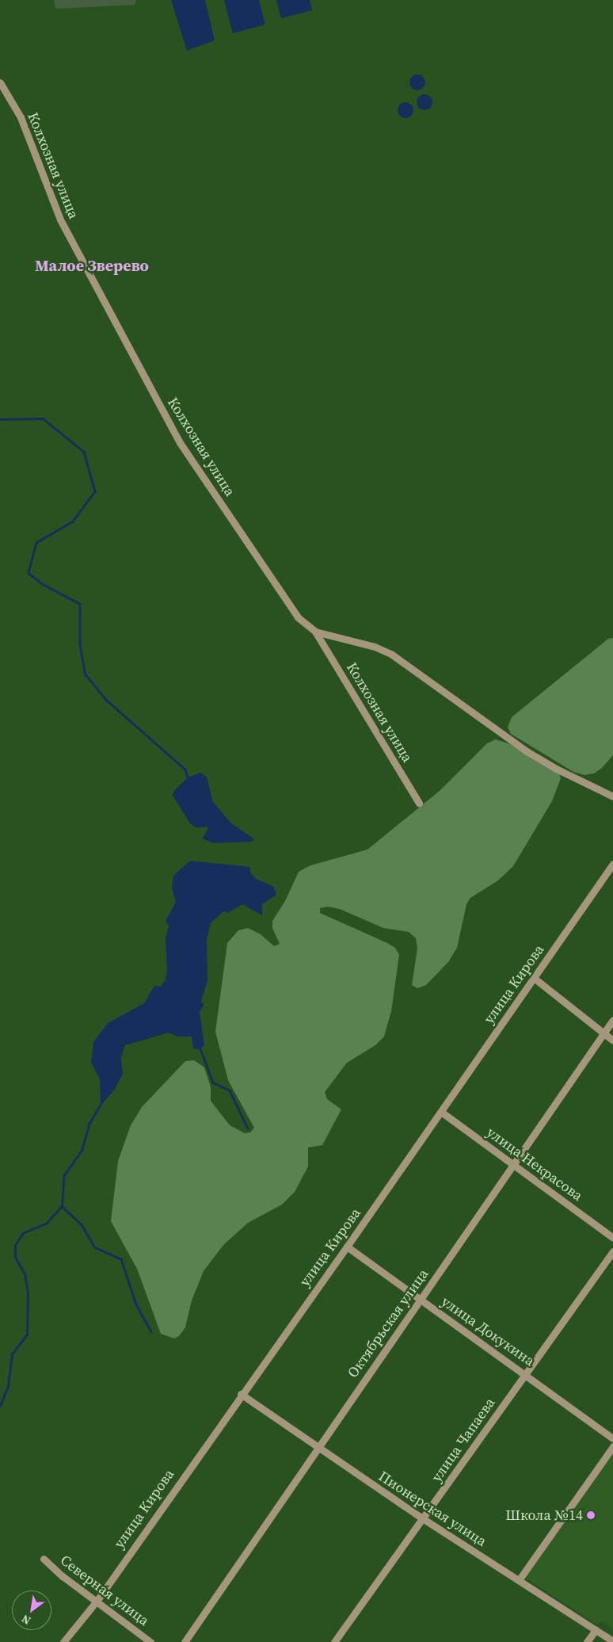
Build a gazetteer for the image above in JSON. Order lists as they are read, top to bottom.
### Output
{
  "streets": {
    "street": [
      "Колхозная улица",
      "улица Кирова",
      "улица Некрасова",
      "Октябрьская улица",
      "улица Докукина",
      "улица Чапаева",
      "Пионерская улица",
      "Северная улица"
    ]
  },
  "crossings": [
    ["улица Кирова", "улица Некрасова"],
    ["улица Кирова", "улица Докукина"],
    ["улица Кирова", "Пионерская улица"],
    ["улица Кирова", "Северная улица"],
    ["улица Некрасова", "Октябрьская улица"],
    ["Октябрьская улица", "улица Докукина"],
    ["Октябрьская улица", "Пионерская улица"],
    ["улица Докукина", "улица Чапаева"],
    ["улица Чапаева", "Пионерская улица"]
  ],
  "districts": ["Малое Зверево"],
  "places": ["Школа №14"],
  "north": "bottom left"
}
